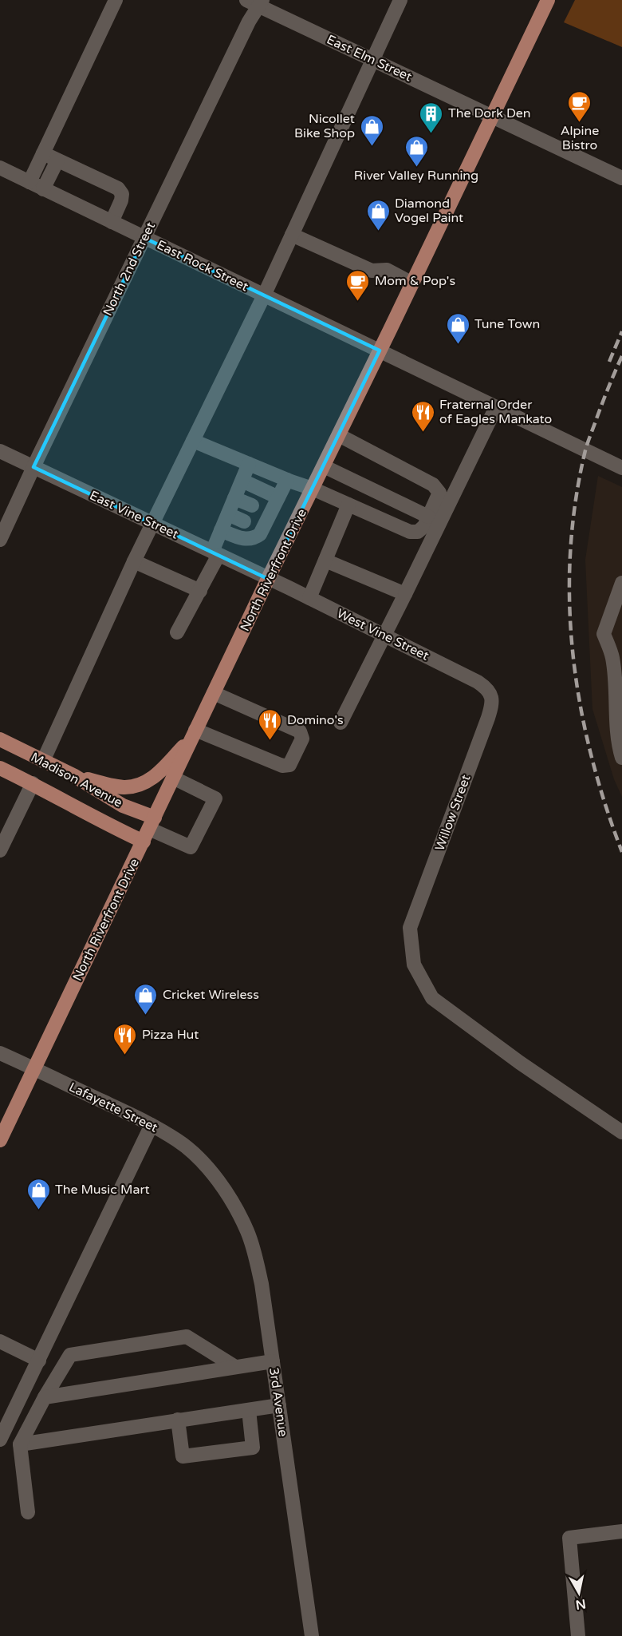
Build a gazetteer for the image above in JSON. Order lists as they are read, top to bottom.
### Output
{
  "streets": {
    "main road": ["North Riverfront Drive", "Madison Avenue"],
    "street": [
      "East Elm Street",
      "East Rock Street",
      "North 2nd Street",
      "East Vine Street",
      "West Vine Street",
      "Willow Street",
      "Lafayette Street",
      "3rd Avenue"
    ]
  },
  "crossings": [
    ["East Elm Street", "North 2nd Street"],
    ["East Elm Street", "North Riverfront Drive"],
    ["East Rock Street", "North 2nd Street"],
    ["East Rock Street", "North Riverfront Drive"],
    ["North 2nd Street", "East Vine Street"],
    ["East Vine Street", "North Riverfront Drive"],
    ["East Vine Street", "West Vine Street"],
    ["North Riverfront Drive", "West Vine Street"],
    ["North Riverfront Drive", "Madison Avenue"],
    ["North Riverfront Drive", "Lafayette Street"],
    ["West Vine Street", "Willow Street"],
    ["Lafayette Street", "3rd Avenue"]
  ],
  "places": {
    "cafe": ["Alpine Bistro", "Mom & Pop's"],
    "building": ["The Dork Den"],
    "shop": [
      "Nicollet Bike Shop",
      "River Valley Running",
      "Diamond Vogel Paint",
      "Tune Town",
      "Cricket Wireless",
      "The Music Mart"
    ],
    "restaurant": ["Fraternal Order of Eagles Mankato", "Domino's", "Pizza Hut"]
  },
  "north": "bottom"
}
